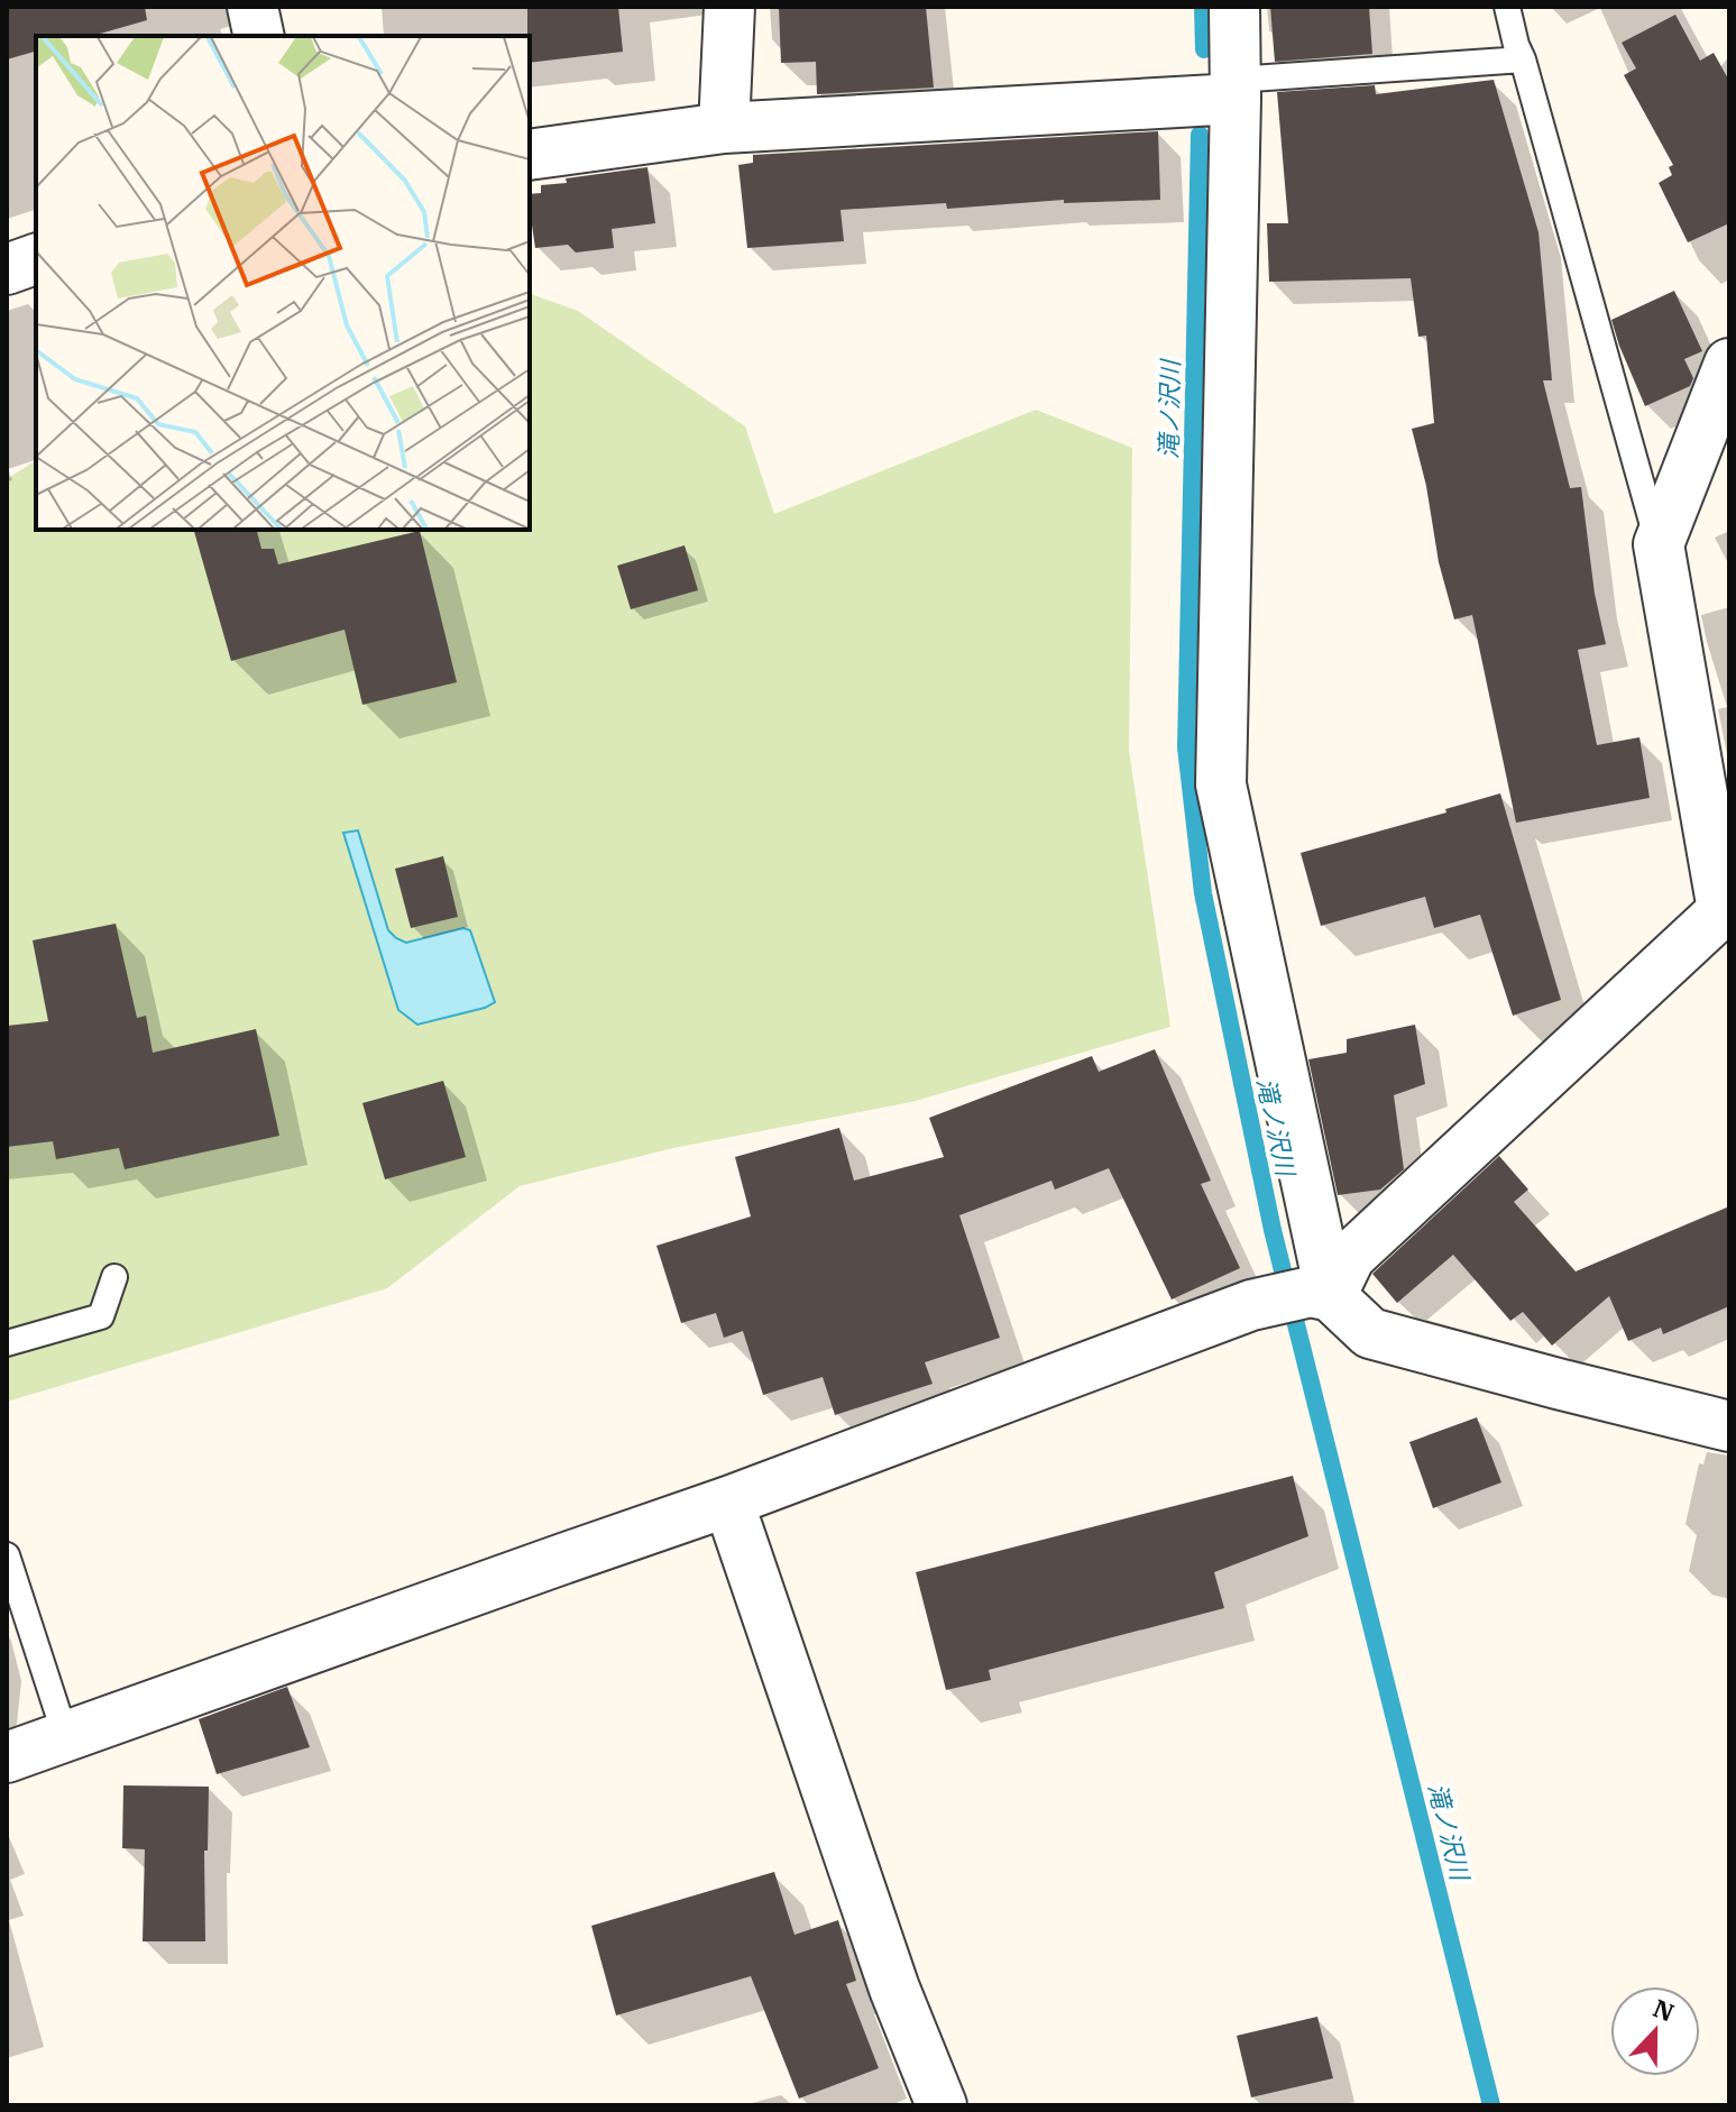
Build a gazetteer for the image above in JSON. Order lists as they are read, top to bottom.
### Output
{
  "water": ["滝ノ沢川"],
  "north": "top"
}
